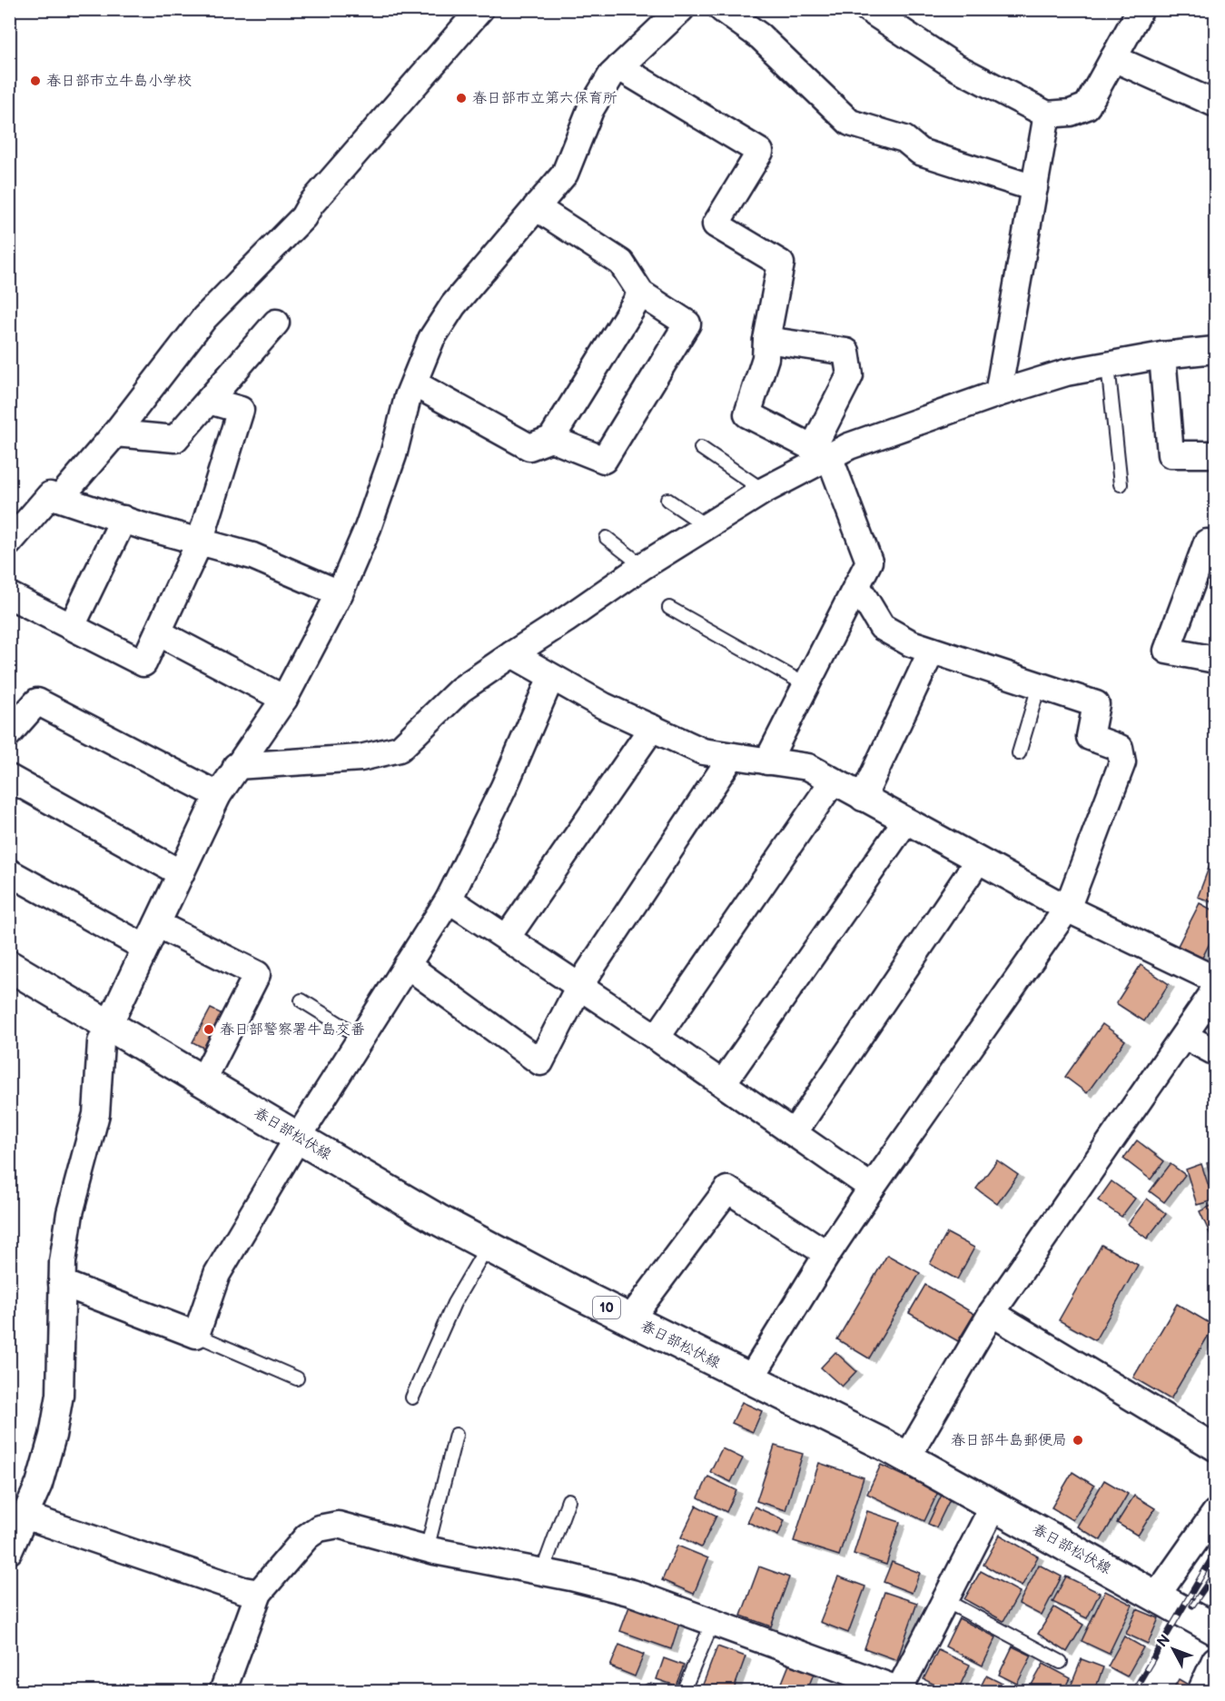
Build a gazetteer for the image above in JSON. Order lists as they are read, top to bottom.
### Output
{
  "streets": {
    "main road": ["春日部松伏線", "10"]
  },
  "places": [
    "春日部市立牛島小学校",
    "春日部市立第六保育所",
    "春日部警察署牛島交番",
    "春日部牛島郵便局"
  ],
  "north": "top left"
}
